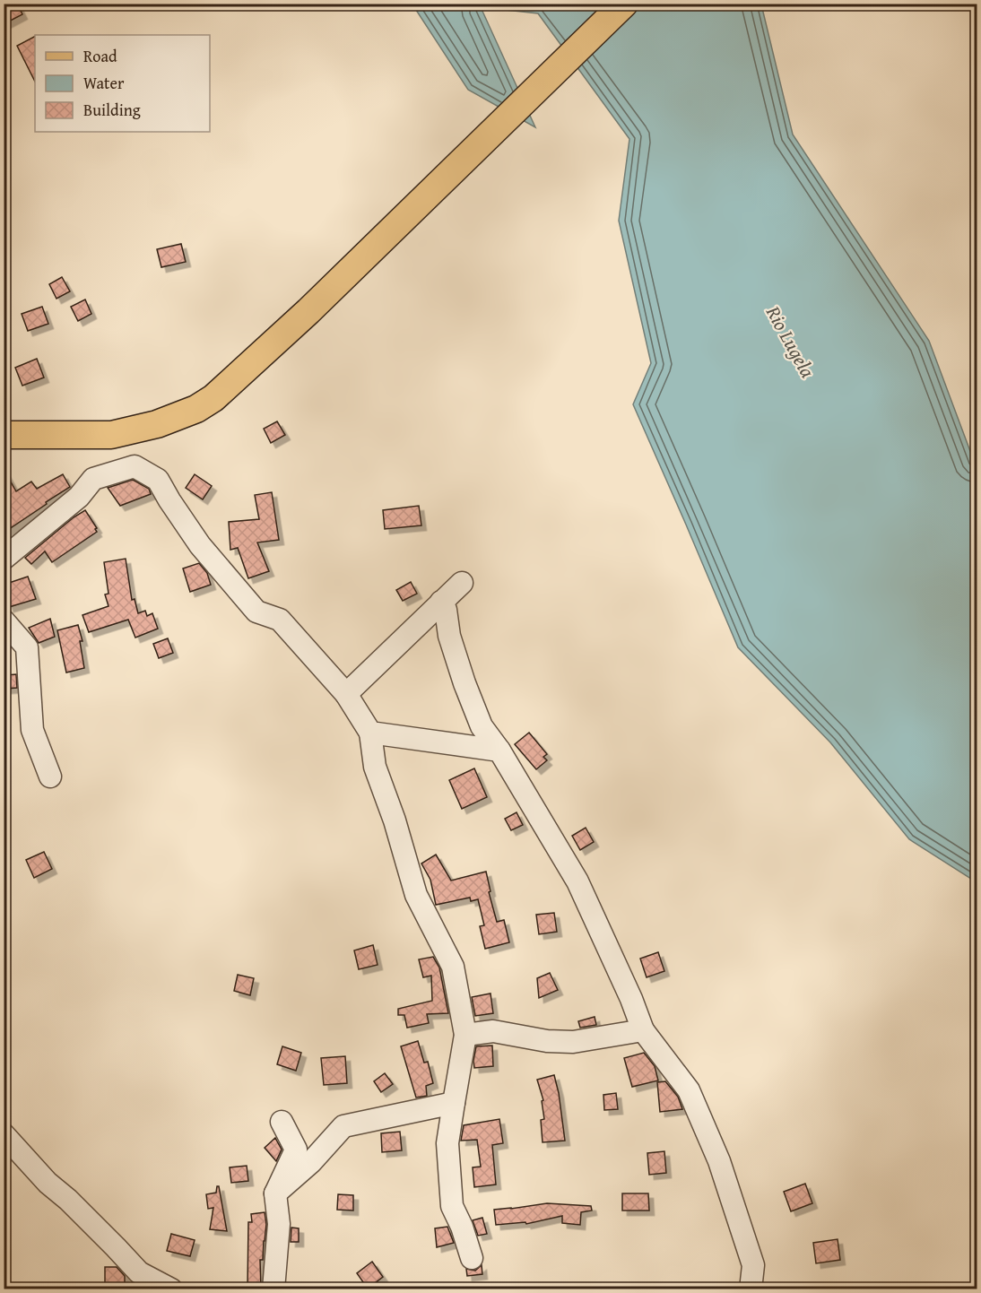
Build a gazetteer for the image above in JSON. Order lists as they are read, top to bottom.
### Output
{
  "water": ["Rio Lugela"],
  "legend": ["Road", "Water", "Building"]
}
